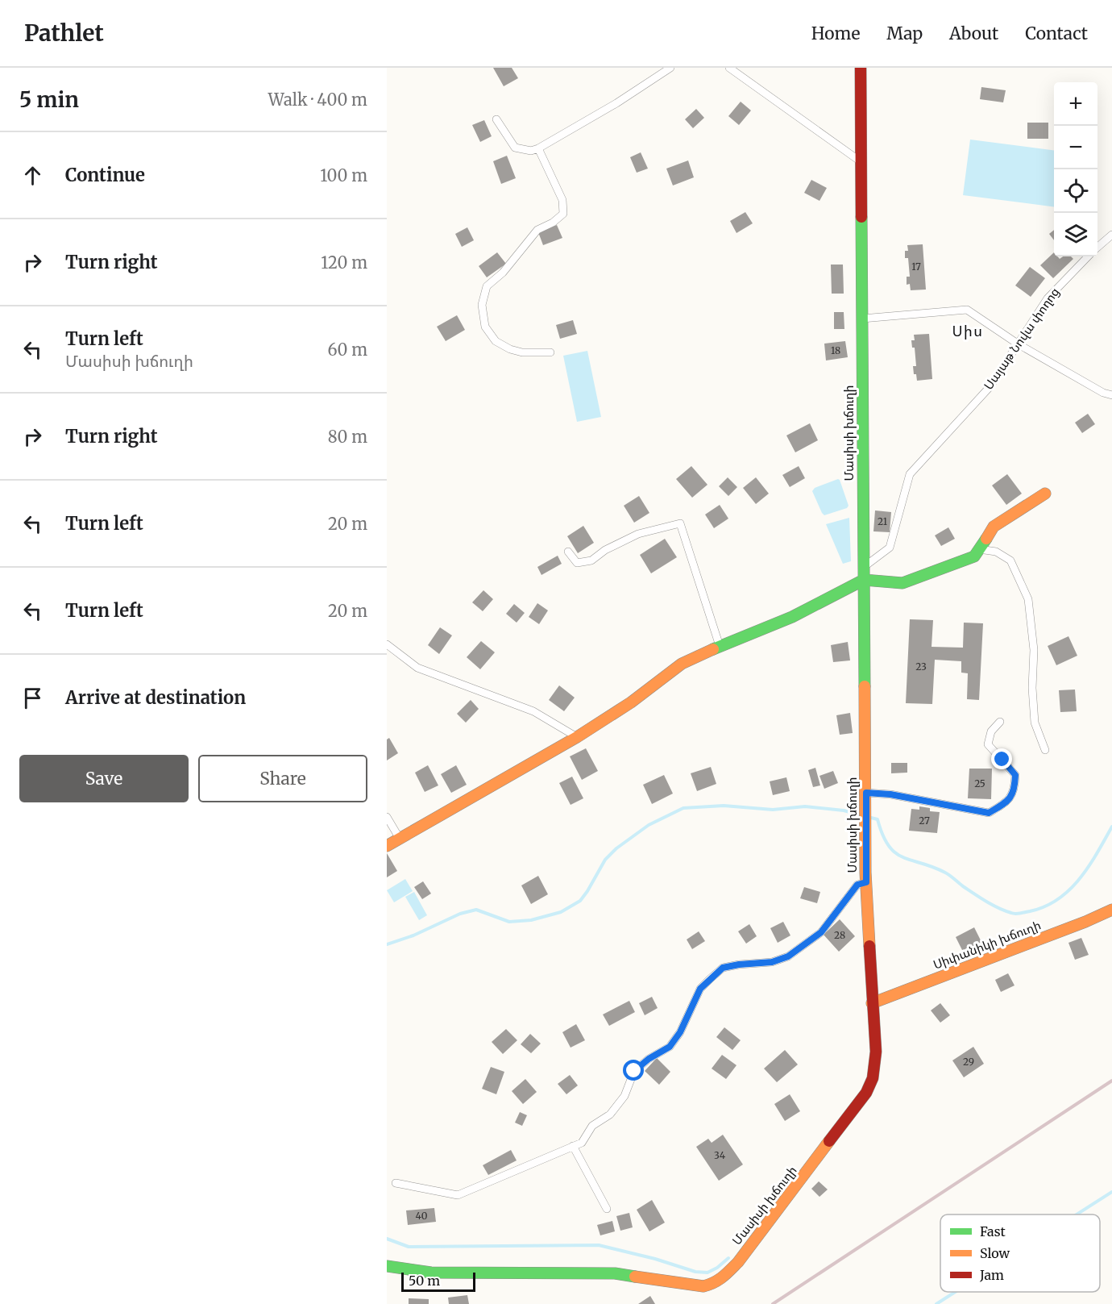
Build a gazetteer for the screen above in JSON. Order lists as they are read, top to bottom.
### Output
{
  "streets": {
    "main road": ["Մասիսի խճուղի", "Սիփանիկի խճուղի"],
    "street": ["Սայաթ Նովա փողոց"]
  },
  "crossings": [
    ["Սայաթ Նովա փողոց", "Մասիսի խճուղի"],
    ["Մասիսի խճուղի", "Սիփանիկի խճուղի"]
  ],
  "districts": ["Սիս"],
  "house_numbers": [
    "17",
    "18",
    "21",
    "23",
    "25",
    "27",
    "28",
    "29",
    "34",
    "40"
  ],
  "legend": ["Fast", "Slow", "Jam"],
  "scale_bar": "50 m",
  "page": {
    "header": "Pathlet",
    "nav": [
      "Home",
      "Map",
      "About",
      "Contact"
    ],
    "heading": ["5 min", "Walk · 400 m"],
    "map_buttons": ["+", "−"],
    "list": [
      ["Continue", "100 m"],
      ["Turn right", "120 m"],
      ["Turn left", "Մասիսի խճուղի", "60 m"],
      ["Turn right", "80 m"],
      ["Turn left", "20 m"],
      ["Turn left", "20 m"],
      "Arrive at destination"
    ],
    "buttons": ["Save", "Share"],
    "scale": "50 m"
  }
}
